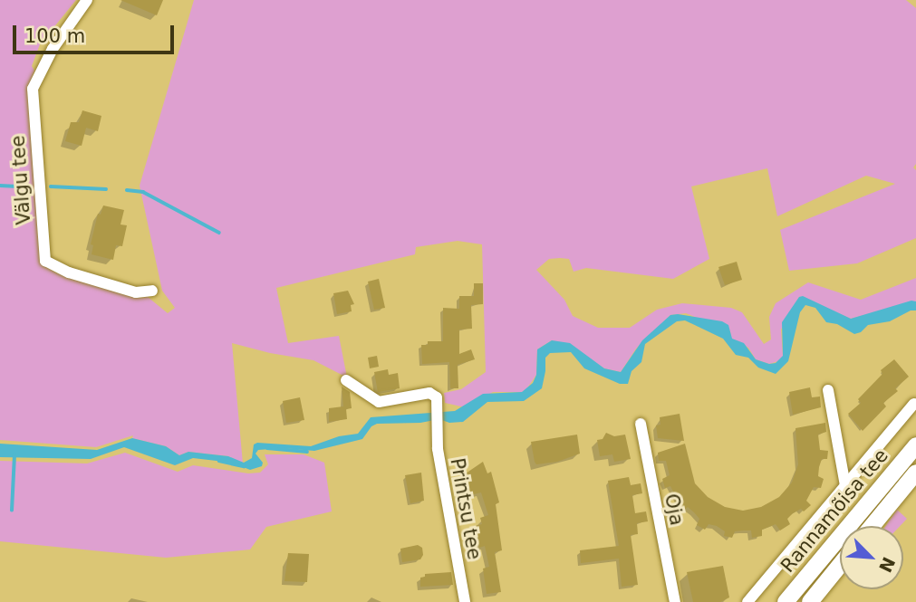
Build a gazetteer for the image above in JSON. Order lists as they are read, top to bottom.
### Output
{
  "streets": {
    "main road": ["Rannamõisa tee"],
    "street": ["Välgu tee", "Printsu tee", "Oja"]
  },
  "scale_bar": "100 m",
  "north": "bottom right"
}
